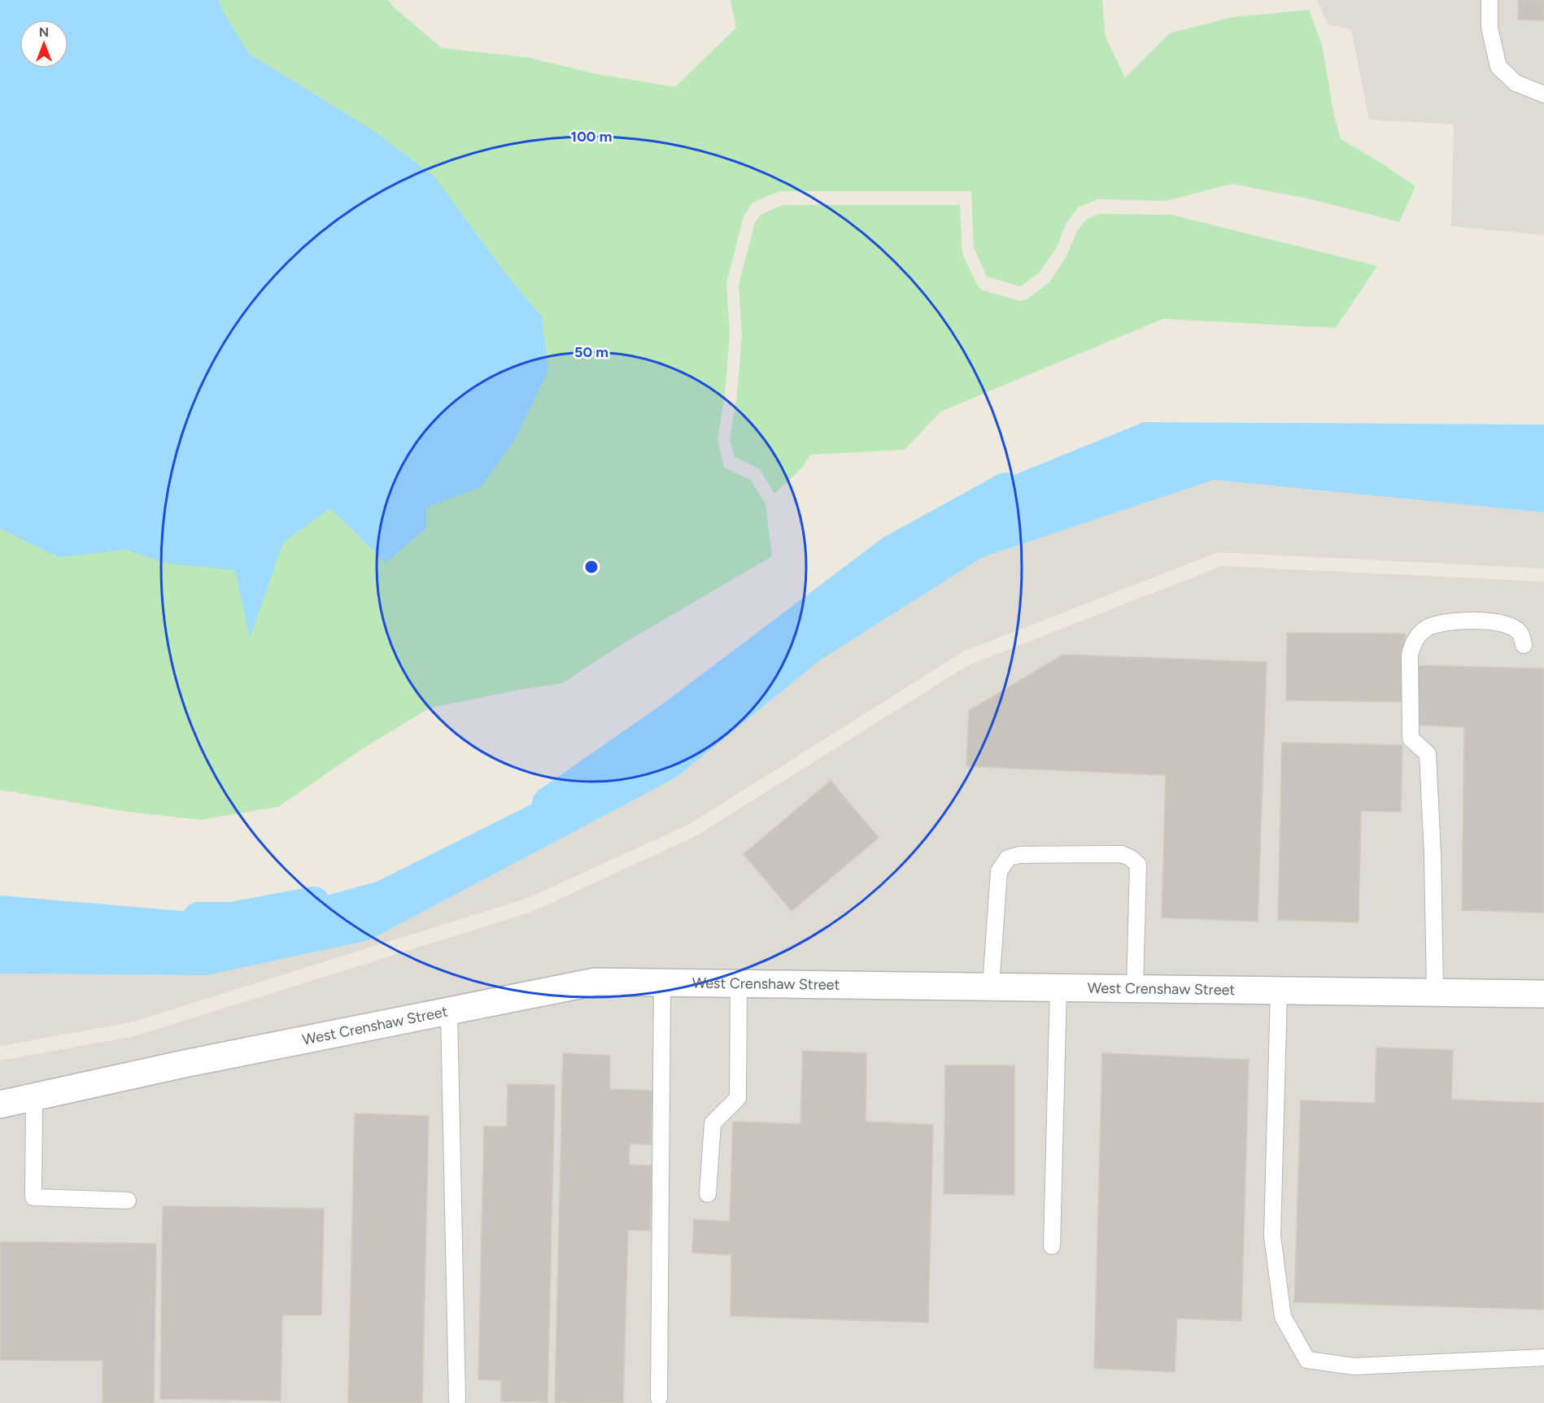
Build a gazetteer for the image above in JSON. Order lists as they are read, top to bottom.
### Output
{
  "streets": {
    "street": ["West Crenshaw Street"]
  },
  "north": "top",
  "rings": ["100 m", "50 m"]
}
